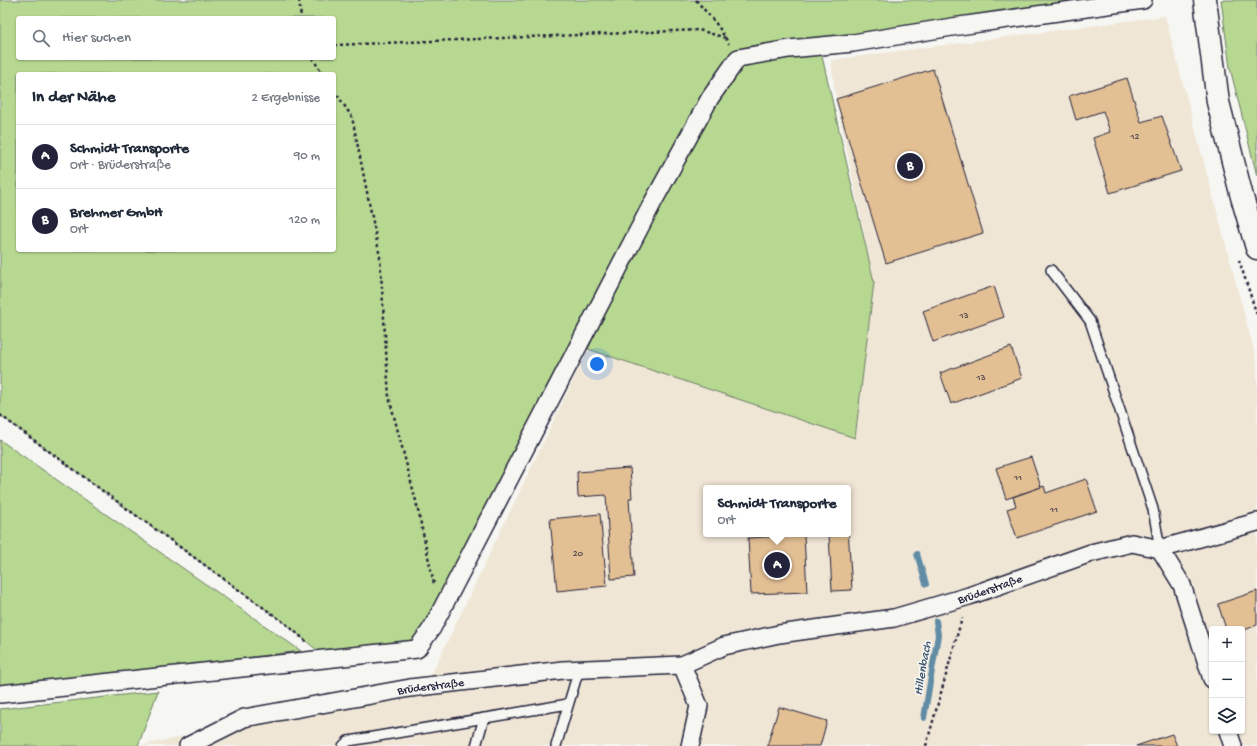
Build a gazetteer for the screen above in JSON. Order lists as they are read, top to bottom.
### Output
{
  "streets": {
    "street": ["Brüderstraße"]
  },
  "water": ["Hillenbach"],
  "house_numbers": [
    "12",
    "13",
    "13",
    "11",
    "11",
    "20"
  ],
  "page": {
    "search": "Hier suchen",
    "heading": ["In der Nähe", "2 Ergebnisse"],
    "list": [
      {
        "mark": "A",
        "name": "Schmidt Transporte",
        "note": "Ort · Brüderstraße",
        "value": "90 m"
      },
      {
        "mark": "B",
        "name": "Brehmer GmbH",
        "note": "Ort",
        "value": "120 m"
      }
    ],
    "pins": ["B", "A"],
    "popup": ["Schmidt Transporte", "Ort"],
    "map_buttons": ["+", "−"]
  }
}
